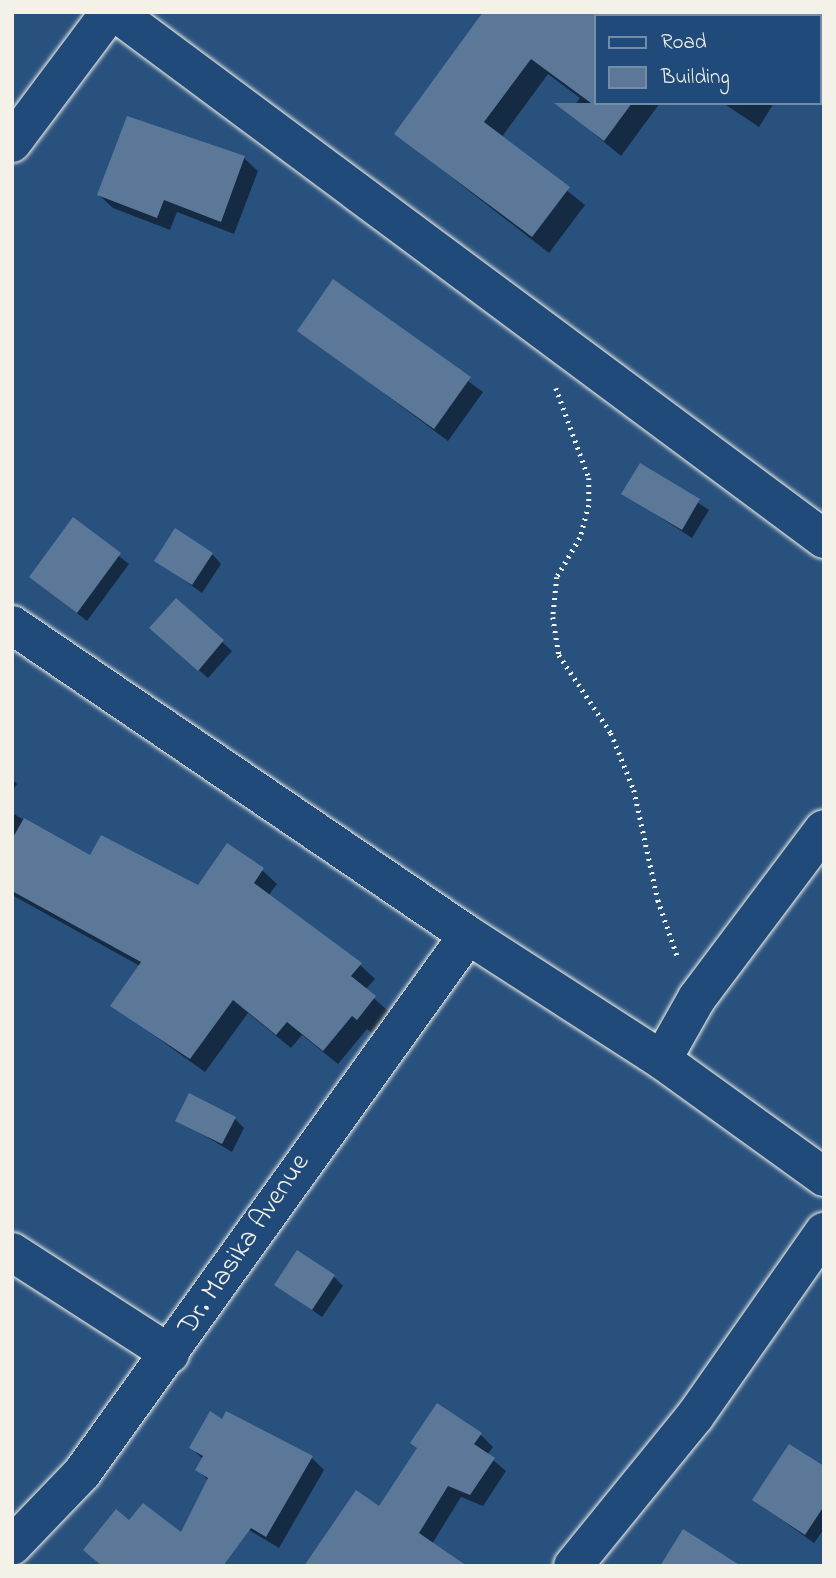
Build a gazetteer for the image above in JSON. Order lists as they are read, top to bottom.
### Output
{
  "streets": {
    "street": ["Dr. Masika Avenue"]
  },
  "legend": ["Road", "Building"]
}
